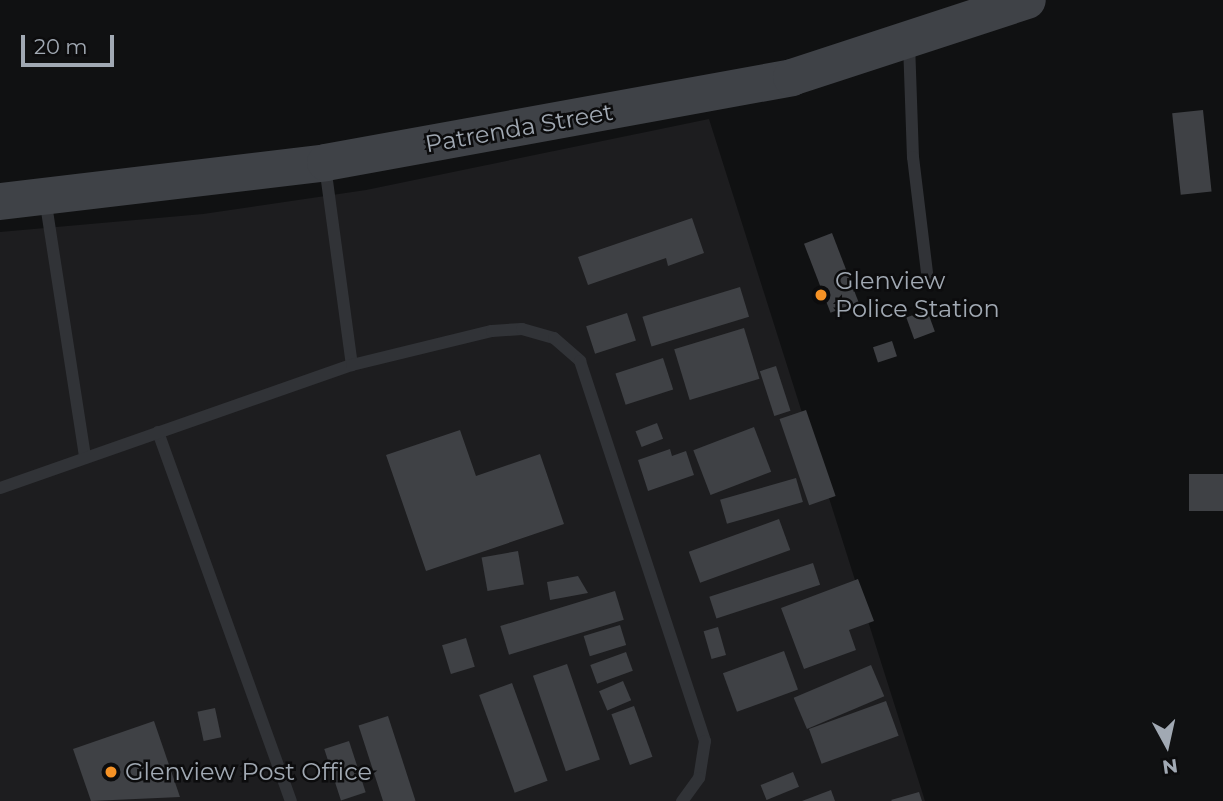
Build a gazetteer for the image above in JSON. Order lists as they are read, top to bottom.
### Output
{
  "streets": {
    "street": ["Patrenda Street"]
  },
  "places": ["Glenview Police Station", "Glenview Post Office"],
  "scale_bar": "20 m",
  "north": "bottom"
}
